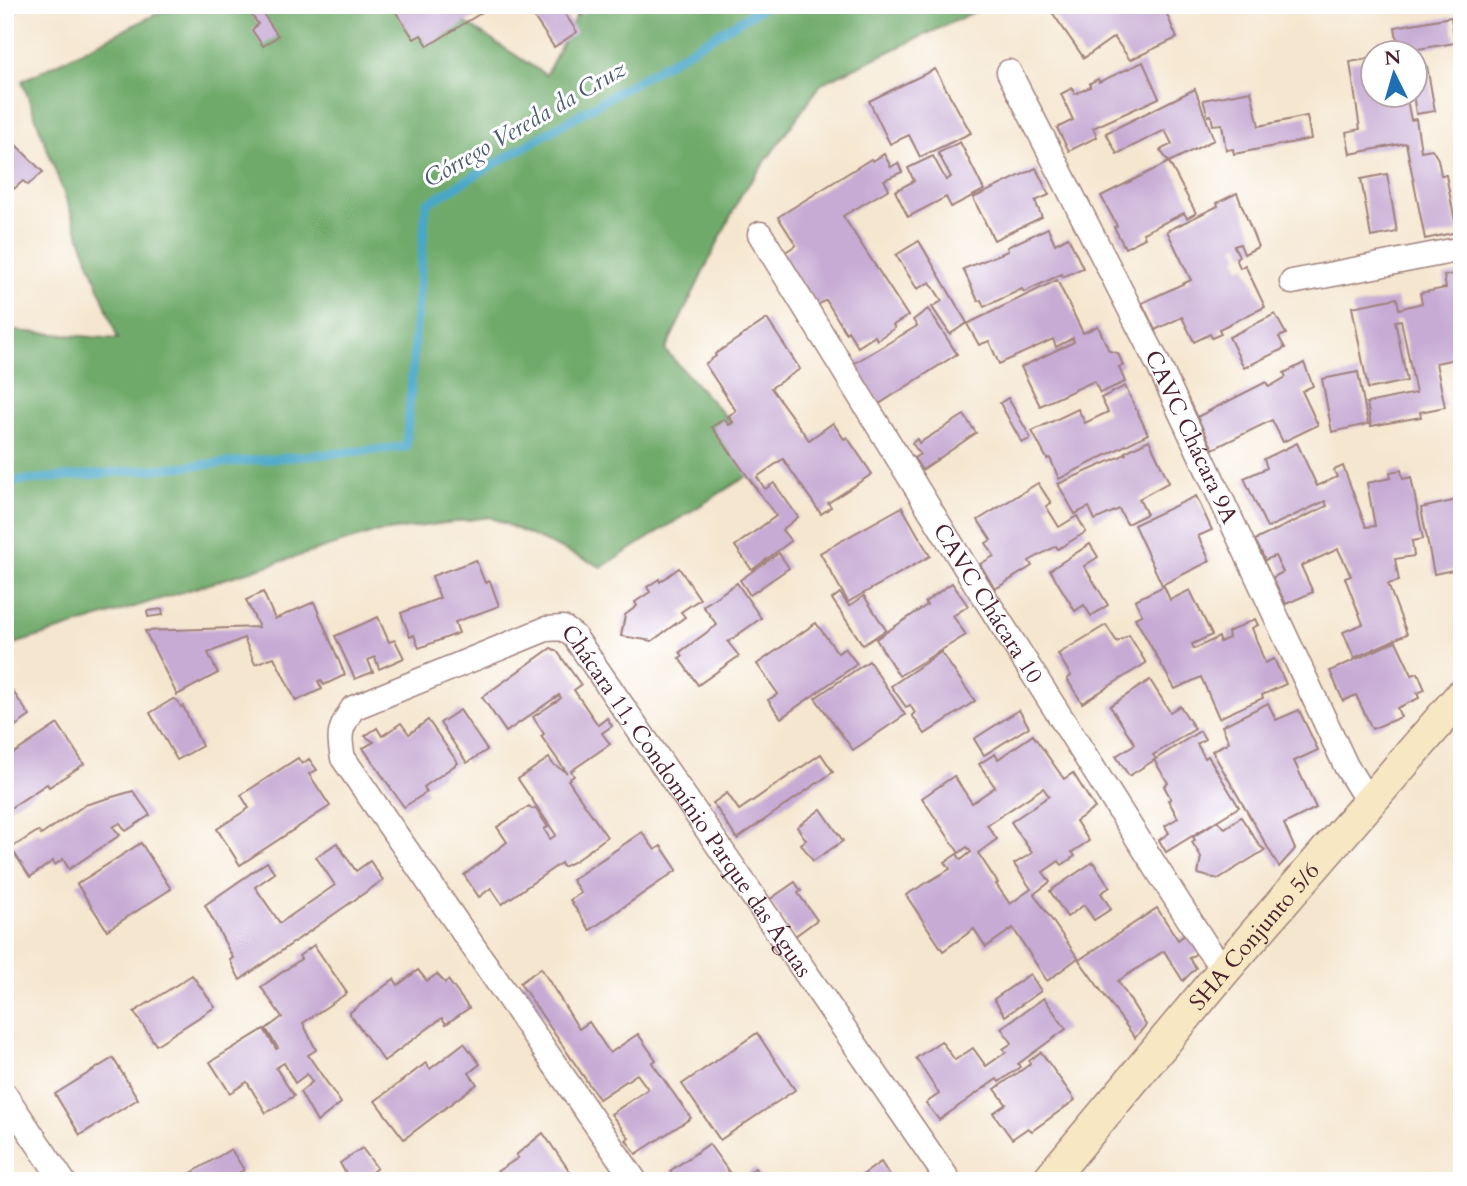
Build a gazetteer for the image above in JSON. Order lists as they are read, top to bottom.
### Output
{
  "streets": {
    "street": [
      "CAVC Chácara 9A",
      "CAVC Chácara 10",
      "Chácara 11, Condomínio Parque das Águas",
      "SHA Conjunto 5/6"
    ]
  },
  "crossings": [
    ["CAVC Chácara 9A", "SHA Conjunto 5/6"],
    ["CAVC Chácara 10", "SHA Conjunto 5/6"]
  ],
  "water": ["Córrego Vereda da Cruz"],
  "north": "top"
}
